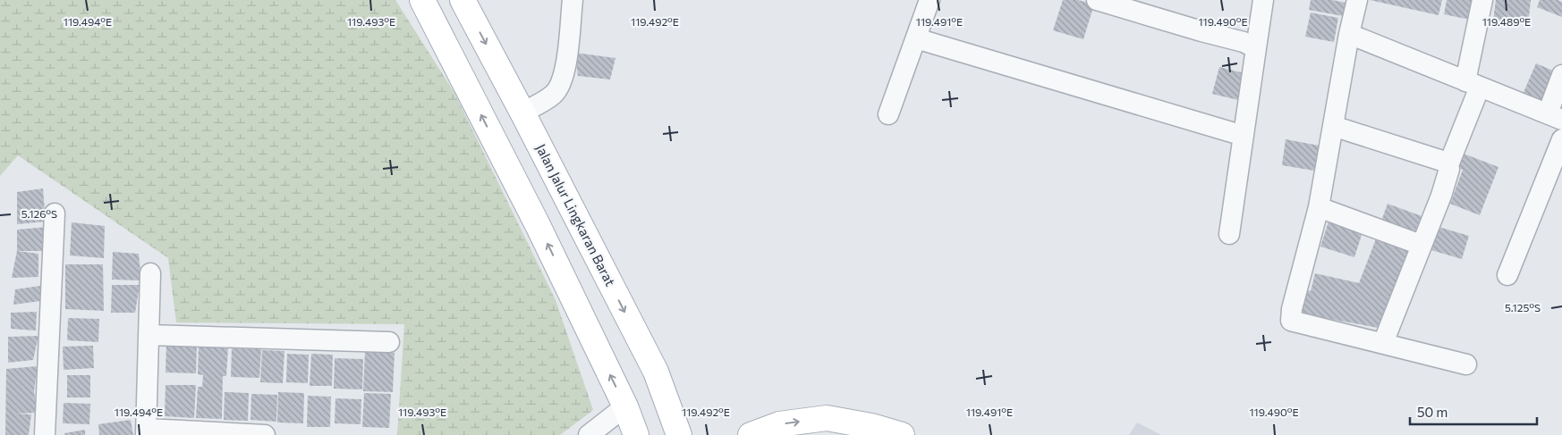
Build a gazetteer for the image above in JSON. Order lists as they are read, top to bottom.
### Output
{
  "streets": {
    "main road": ["Jalan Jalur Lingkaran Barat"]
  },
  "scale_bar": "50 m",
  "coordinates": [
    "119.494°E",
    "119.493°E",
    "119.492°E",
    "119.491°E",
    "119.490°E",
    "119.489°E",
    "5.126°S",
    "5.125°S"
  ]
}
